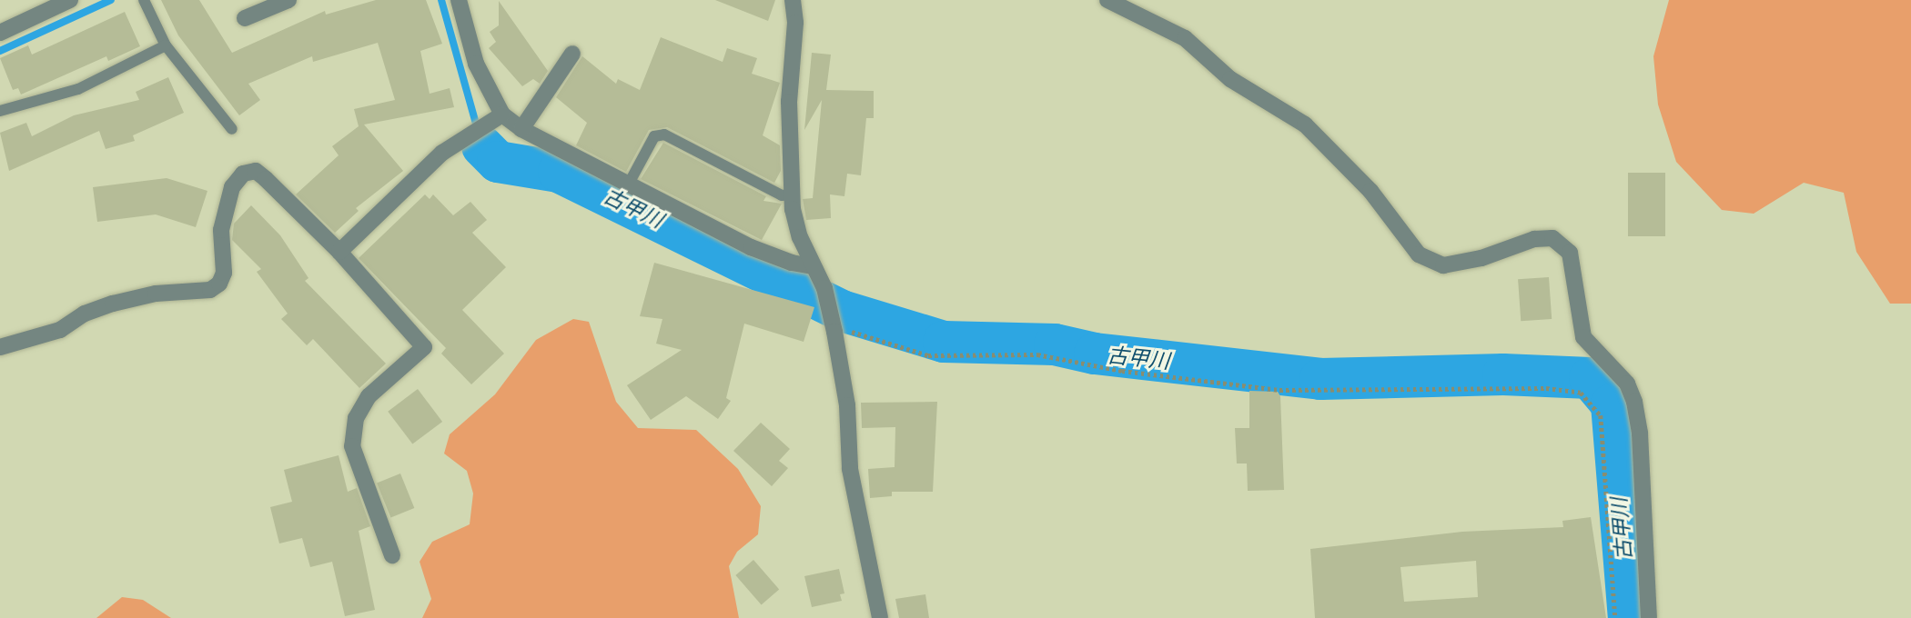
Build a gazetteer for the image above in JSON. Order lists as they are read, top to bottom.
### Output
{
  "water": ["古甲川"]
}
